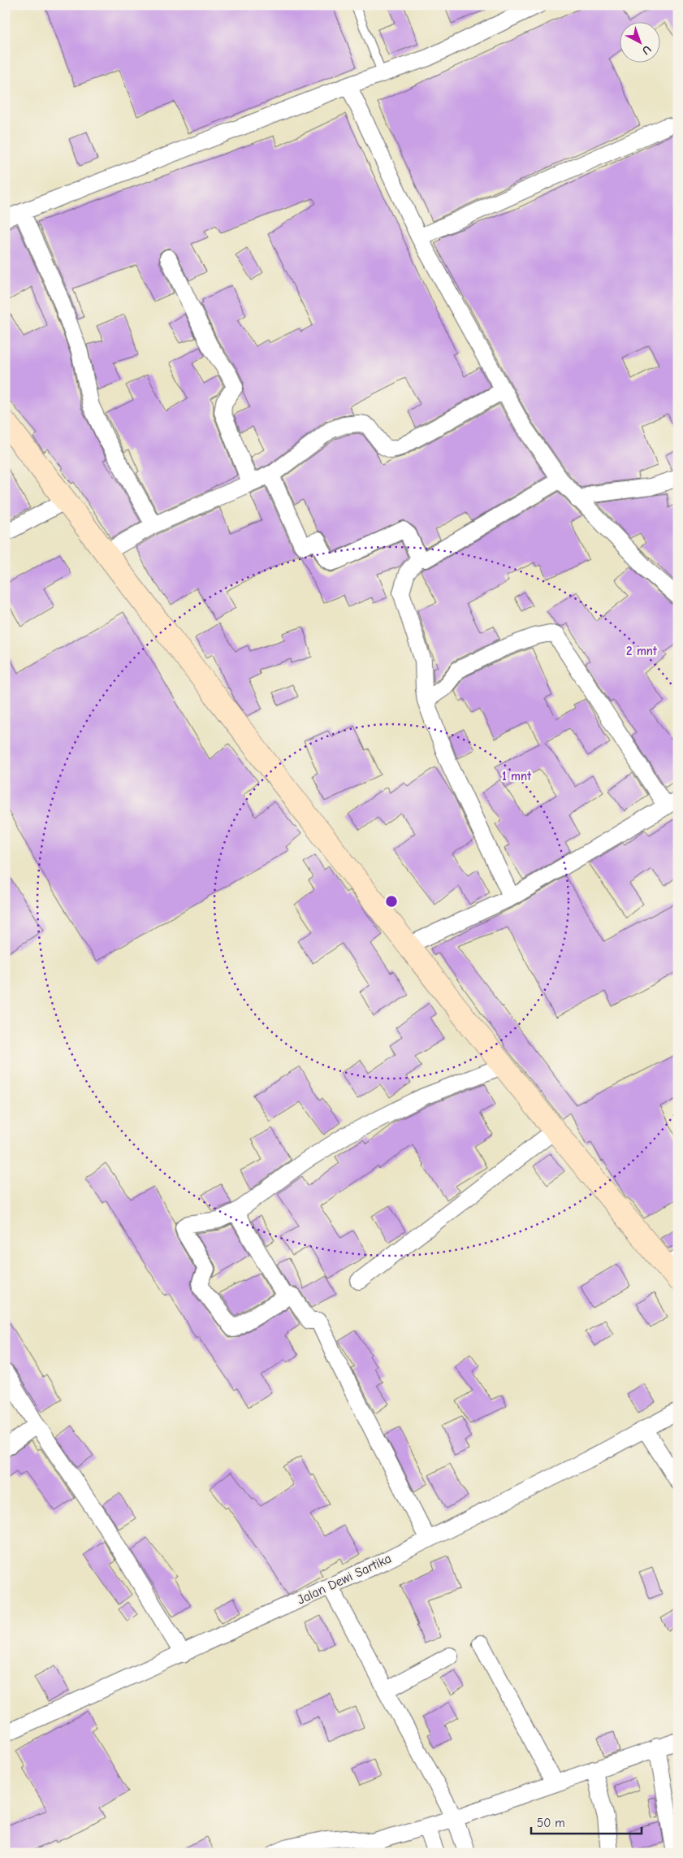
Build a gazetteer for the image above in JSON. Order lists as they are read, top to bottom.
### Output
{
  "streets": {
    "street": ["Jalan Dewi Sartika"]
  },
  "scale_bar": "50 m",
  "north": "bottom right",
  "rings": ["2 mnt", "1 mnt"]
}
